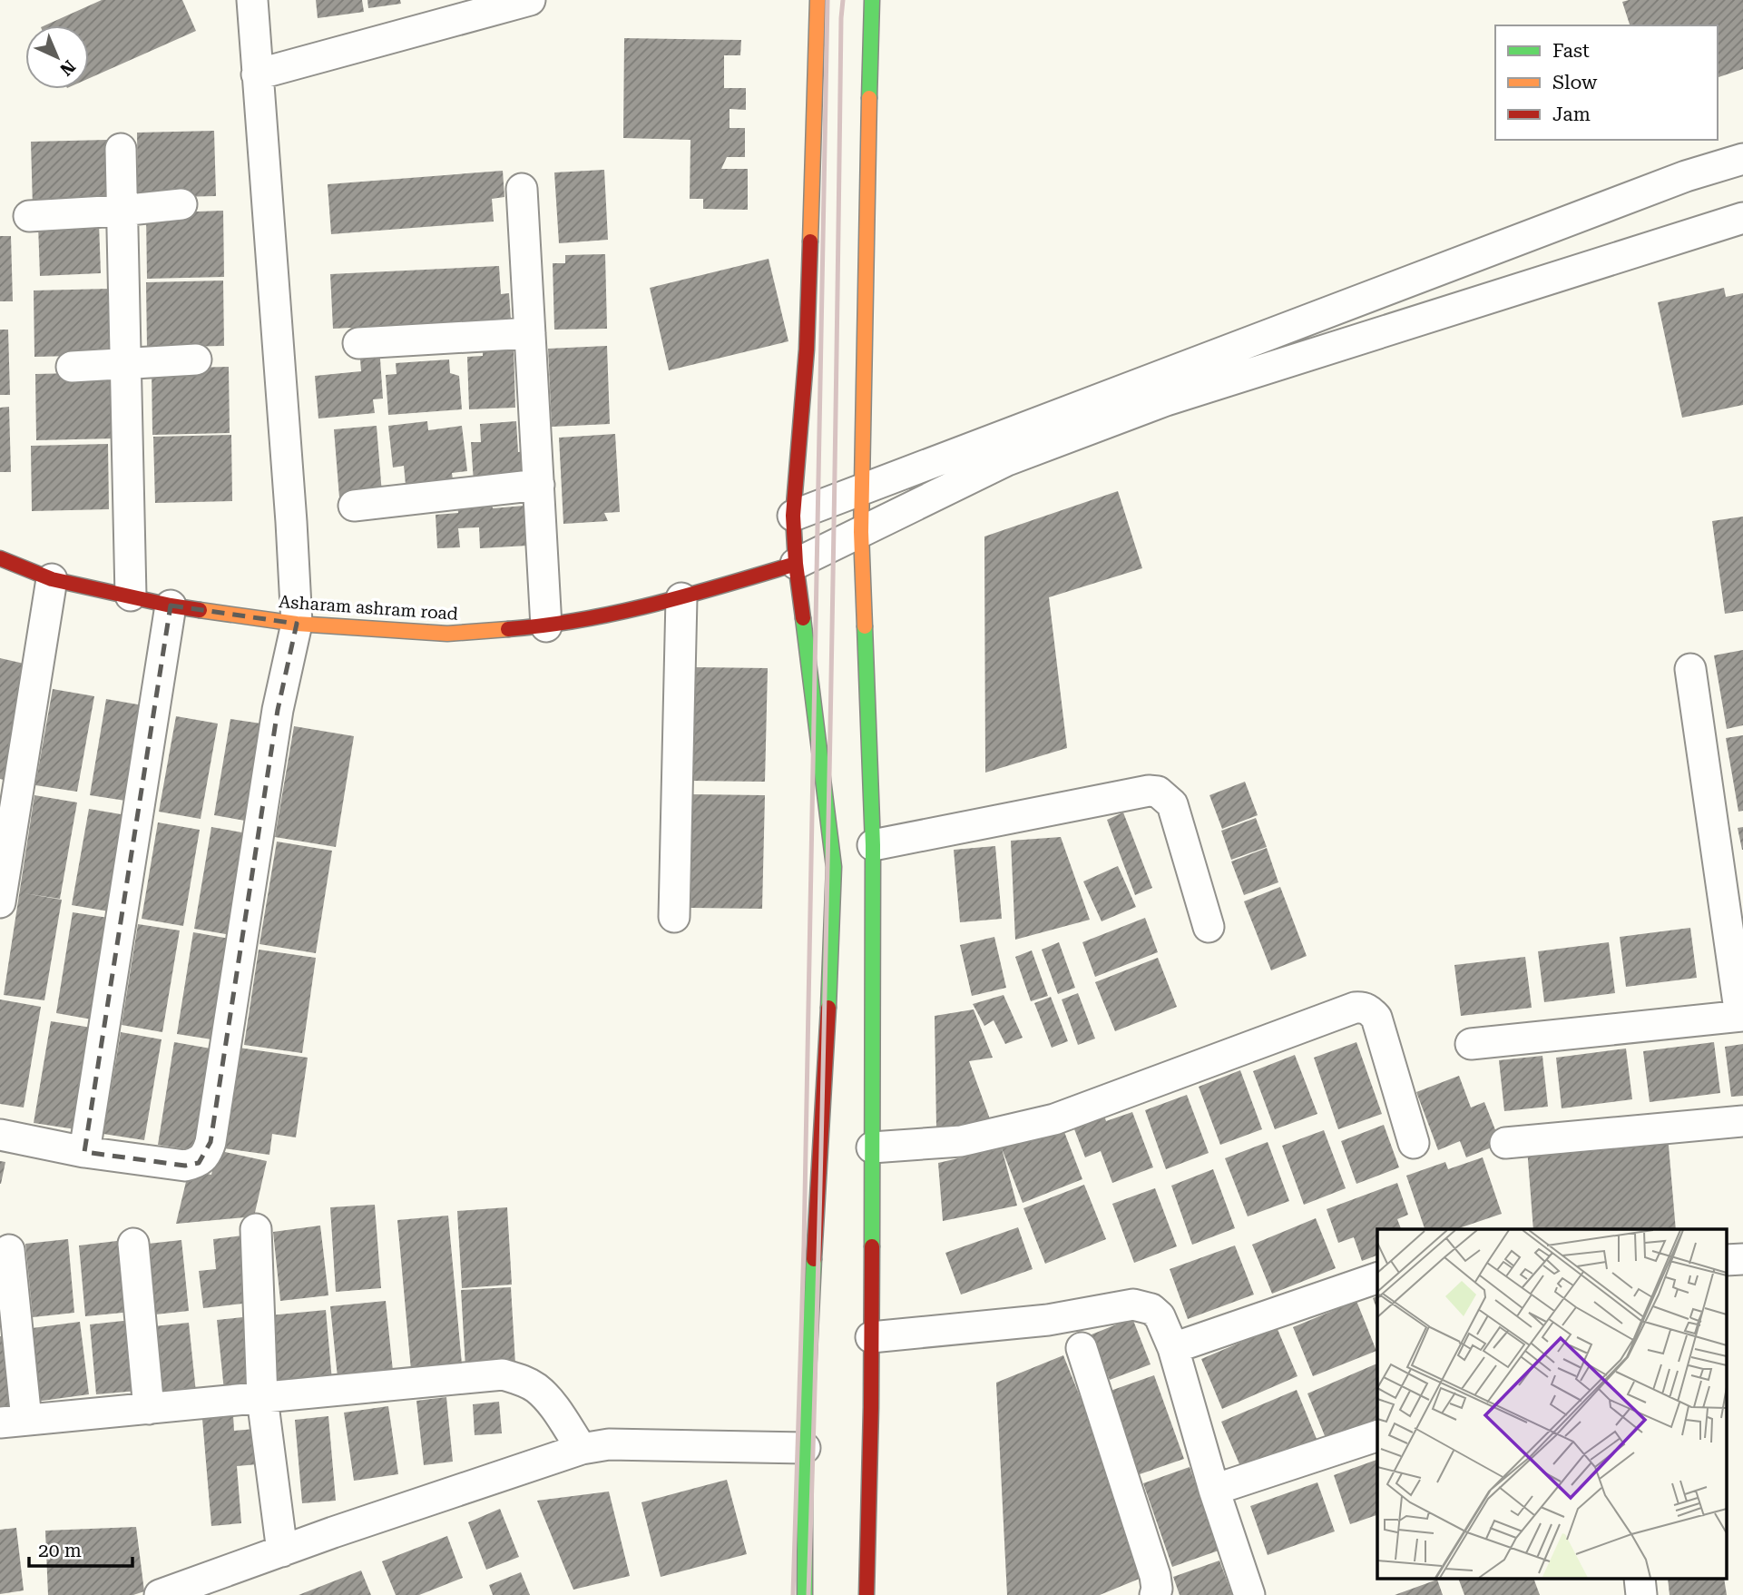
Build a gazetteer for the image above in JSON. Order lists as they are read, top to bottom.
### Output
{
  "streets": {
    "street": ["Asharam ashram road"]
  },
  "legend": ["Fast", "Slow", "Jam"],
  "scale_bar": "20 m",
  "north": "bottom right"
}
